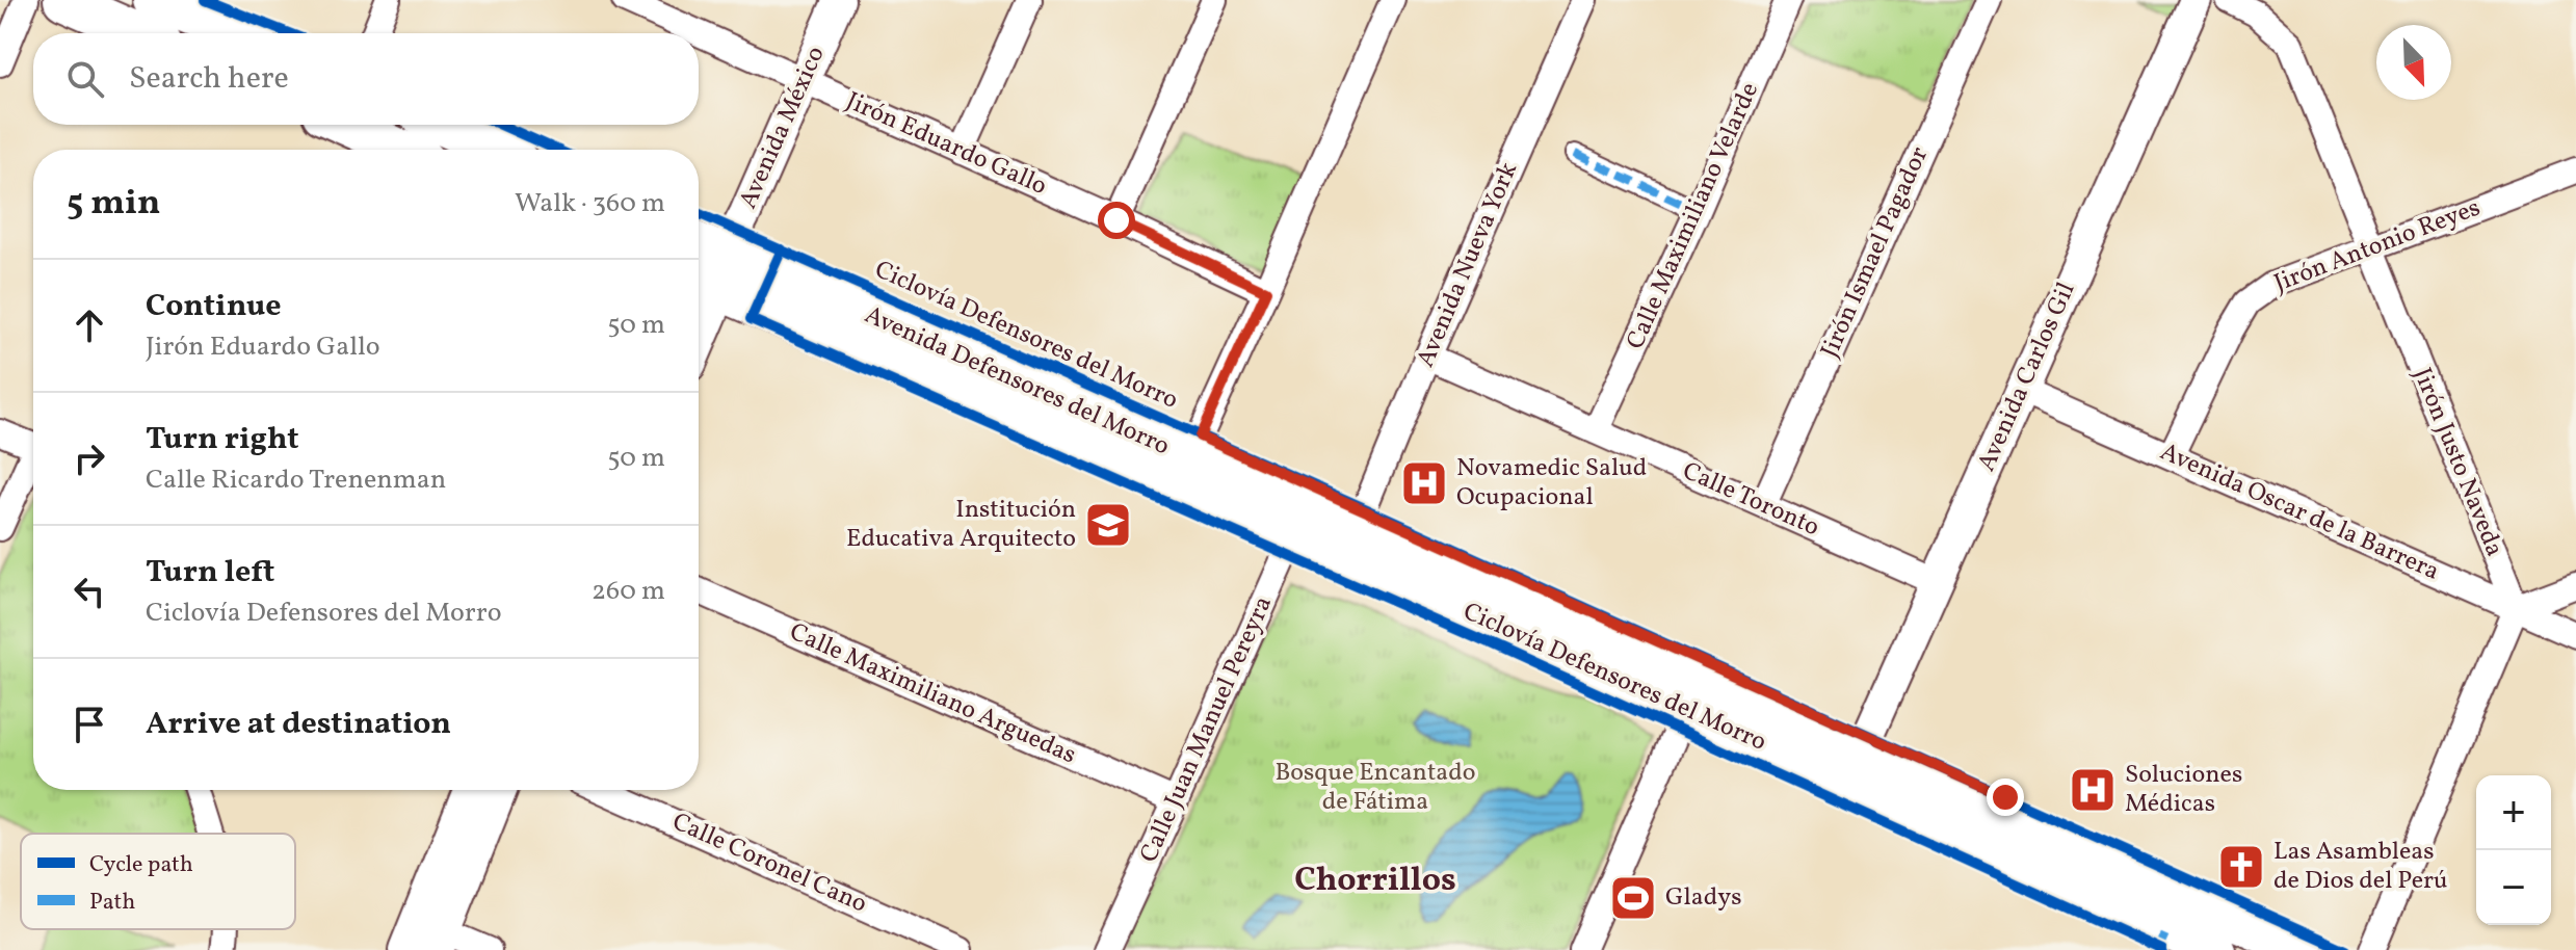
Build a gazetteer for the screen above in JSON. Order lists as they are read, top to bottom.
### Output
{
  "streets": {
    "main road": ["Avenida Defensores del Morro"],
    "street": [
      "Avenida México",
      "Jirón Eduardo Gallo",
      "Calle Maximiliano Velarde",
      "Jirón Antonio Reyes",
      "Jirón Ismael Pagador",
      "Avenida Nueva York",
      "Avenida Carlos Gil",
      "Jirón Justo Naveda",
      "Calle Toronto",
      "Avenida Oscar de la Barrera",
      "Calle Maximiliano Arguedas",
      "Calle Juan Manuel Pereyra",
      "Calle Coronel Cano"
    ],
    "cycle path": ["Ciclovía Defensores del Morro"]
  },
  "crossings": [
    ["Avenida México", "Jirón Eduardo Gallo"],
    ["Avenida México", "Avenida Defensores del Morro"],
    ["Calle Maximiliano Velarde", "Calle Toronto"],
    ["Jirón Antonio Reyes", "Jirón Justo Naveda"],
    ["Jirón Antonio Reyes", "Avenida Oscar de la Barrera"],
    ["Jirón Ismael Pagador", "Calle Toronto"],
    ["Avenida Nueva York", "Avenida Defensores del Morro"],
    ["Avenida Nueva York", "Calle Toronto"],
    ["Avenida Carlos Gil", "Avenida Defensores del Morro"],
    ["Avenida Carlos Gil", "Calle Toronto"],
    ["Avenida Carlos Gil", "Avenida Oscar de la Barrera"],
    ["Avenida Defensores del Morro", "Calle Juan Manuel Pereyra"],
    ["Jirón Justo Naveda", "Avenida Oscar de la Barrera"],
    ["Calle Maximiliano Arguedas", "Calle Juan Manuel Pereyra"]
  ],
  "districts": ["Chorrillos"],
  "parks": ["Bosque Encantado de Fátima"],
  "places": {
    "hospital": ["Novamedic Salud Ocupacional", "Soluciones Médicas"],
    "school or university": ["Institución Educativa Arquitecto"],
    "church": ["Las Asambleas de Dios del Perú"],
    "sports": ["Gladys"]
  },
  "legend": ["Cycle path", "Path"],
  "north": "bottom right",
  "page": {
    "search": "Search here",
    "heading": ["5 min", "Walk · 360 m"],
    "list": [
      ["Continue", "Jirón Eduardo Gallo", "50 m"],
      ["Turn right", "Calle Ricardo Trenenman", "50 m"],
      ["Turn left", "Ciclovía Defensores del Morro", "260 m"],
      "Arrive at destination"
    ],
    "map_buttons": ["+", "−"]
  }
}
